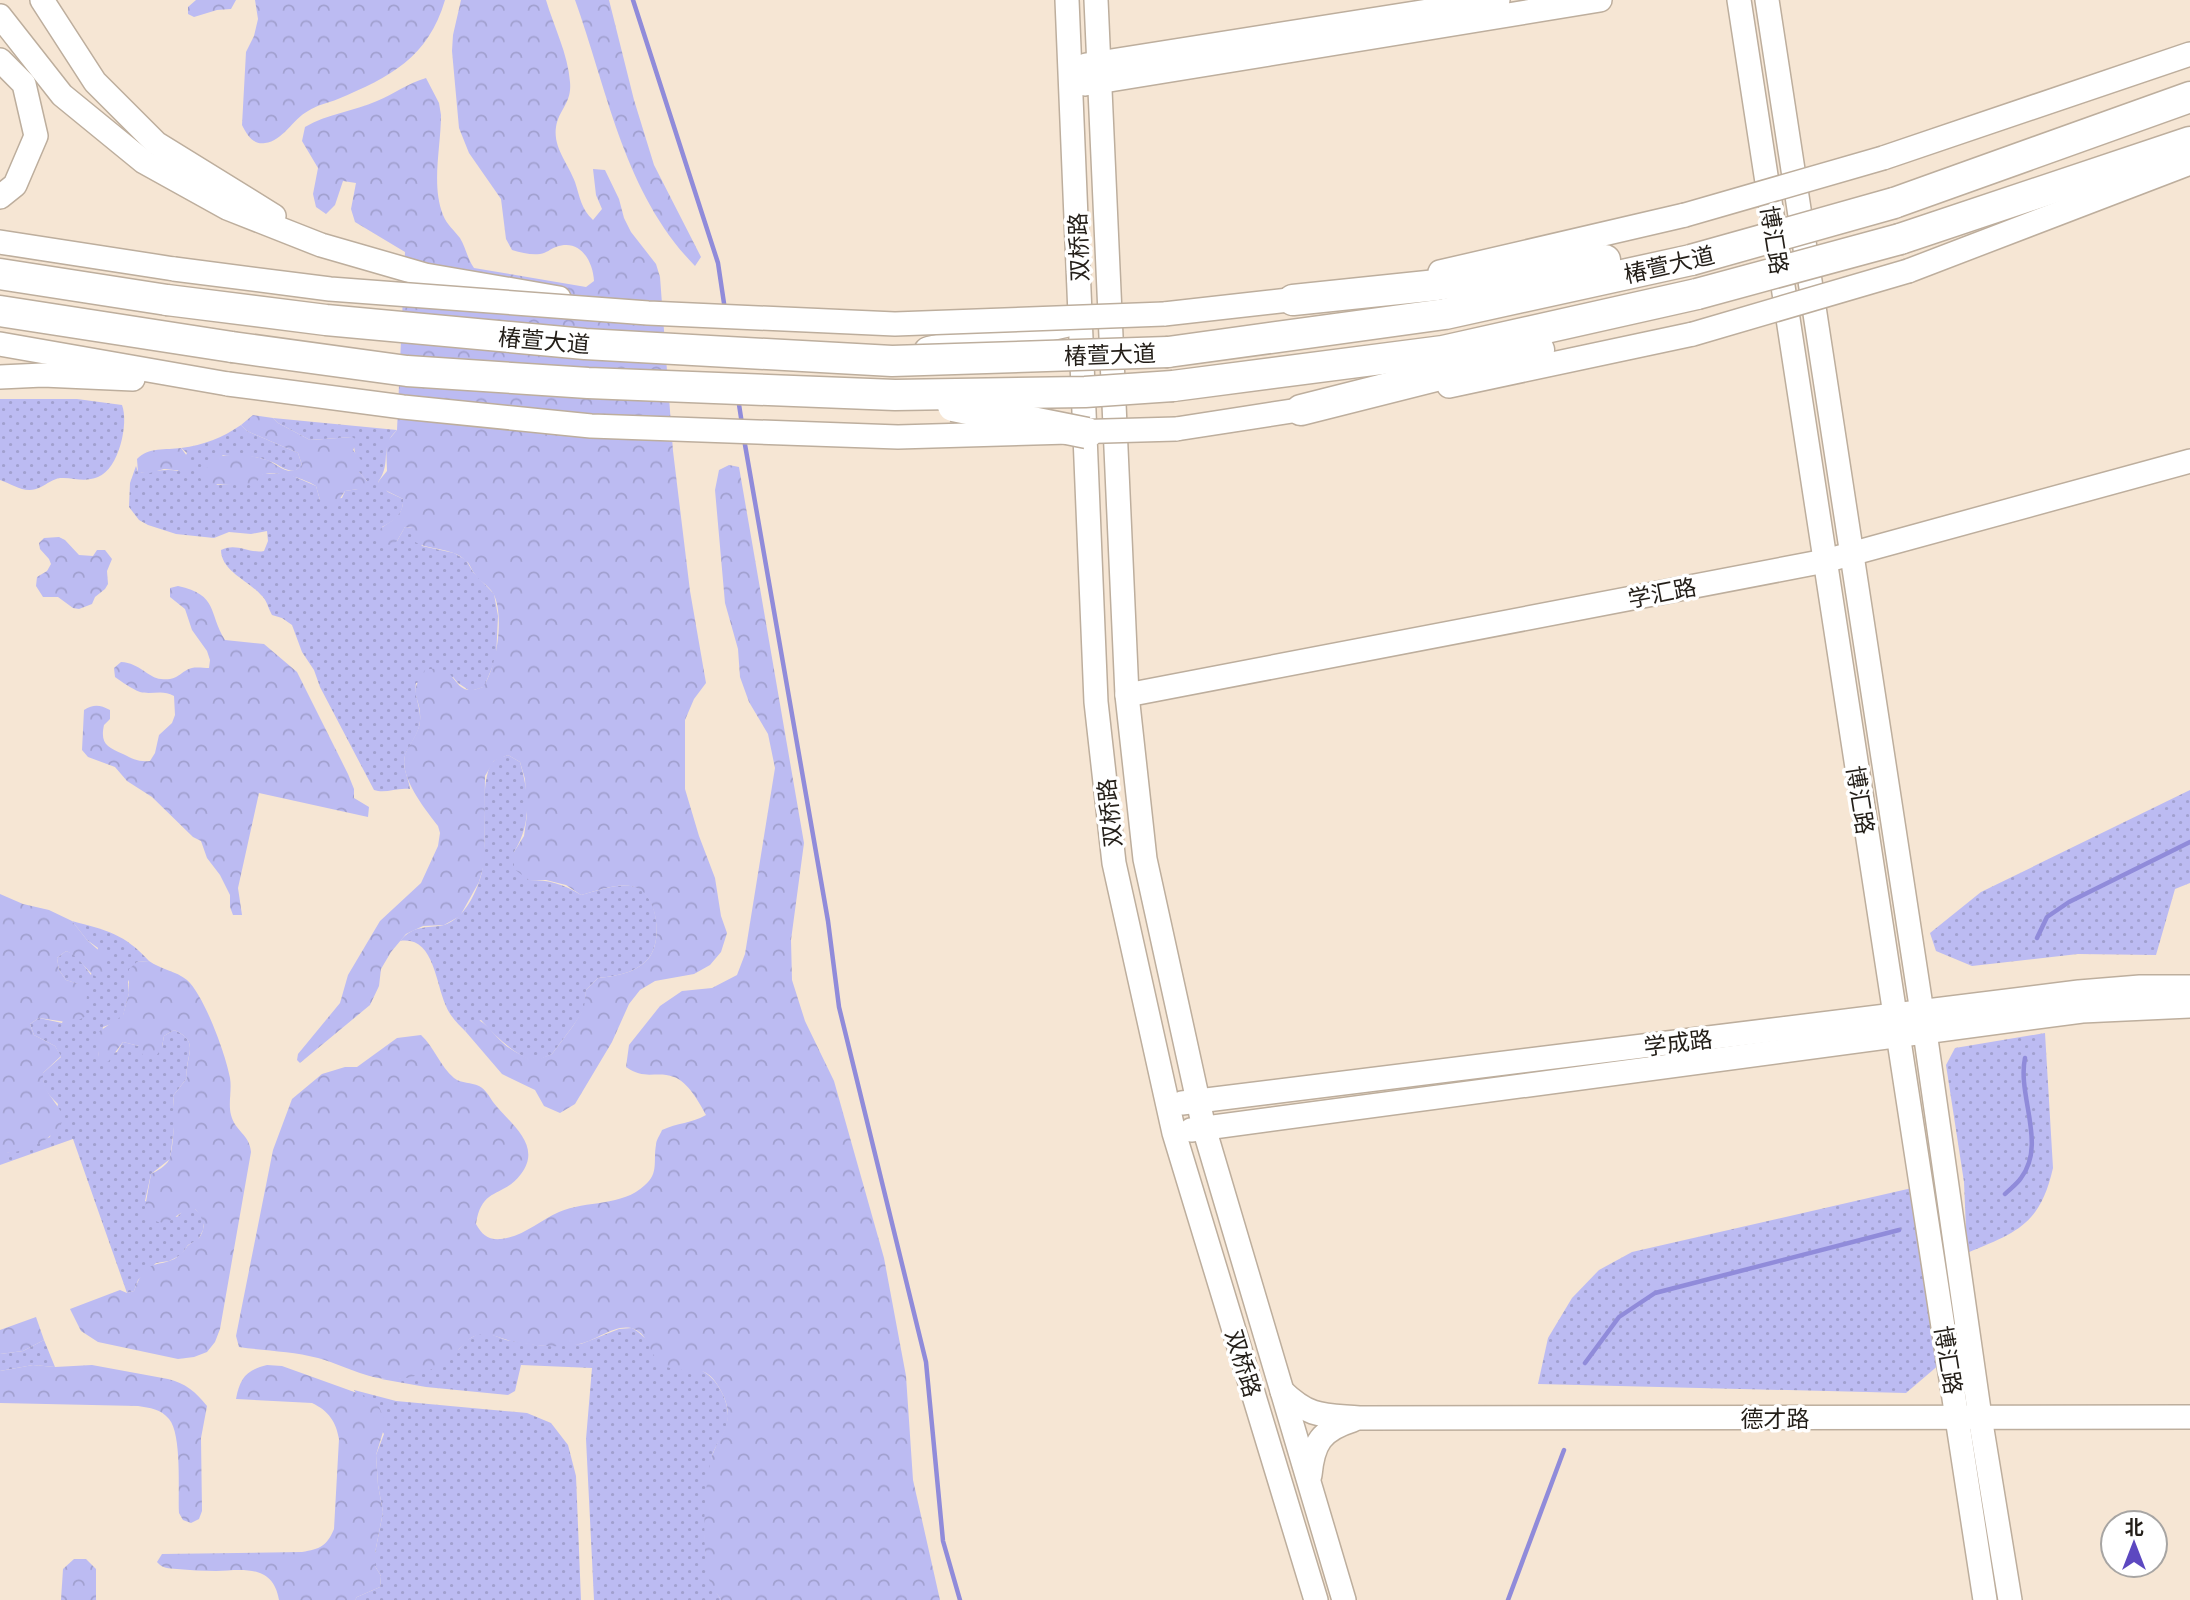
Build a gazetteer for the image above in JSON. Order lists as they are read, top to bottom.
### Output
{
  "streets": {
    "highway": ["椿萱大道"],
    "main road": [
      "博汇路",
      "双桥路",
      "学汇路",
      "学成路",
      "德才路"
    ]
  },
  "crossings": [
    ["博汇路", "学汇路"],
    ["博汇路", "学成路"],
    ["博汇路", "德才路"],
    ["双桥路", "学汇路"],
    ["双桥路", "学成路"],
    ["双桥路", "德才路"]
  ],
  "north": "top"
}
